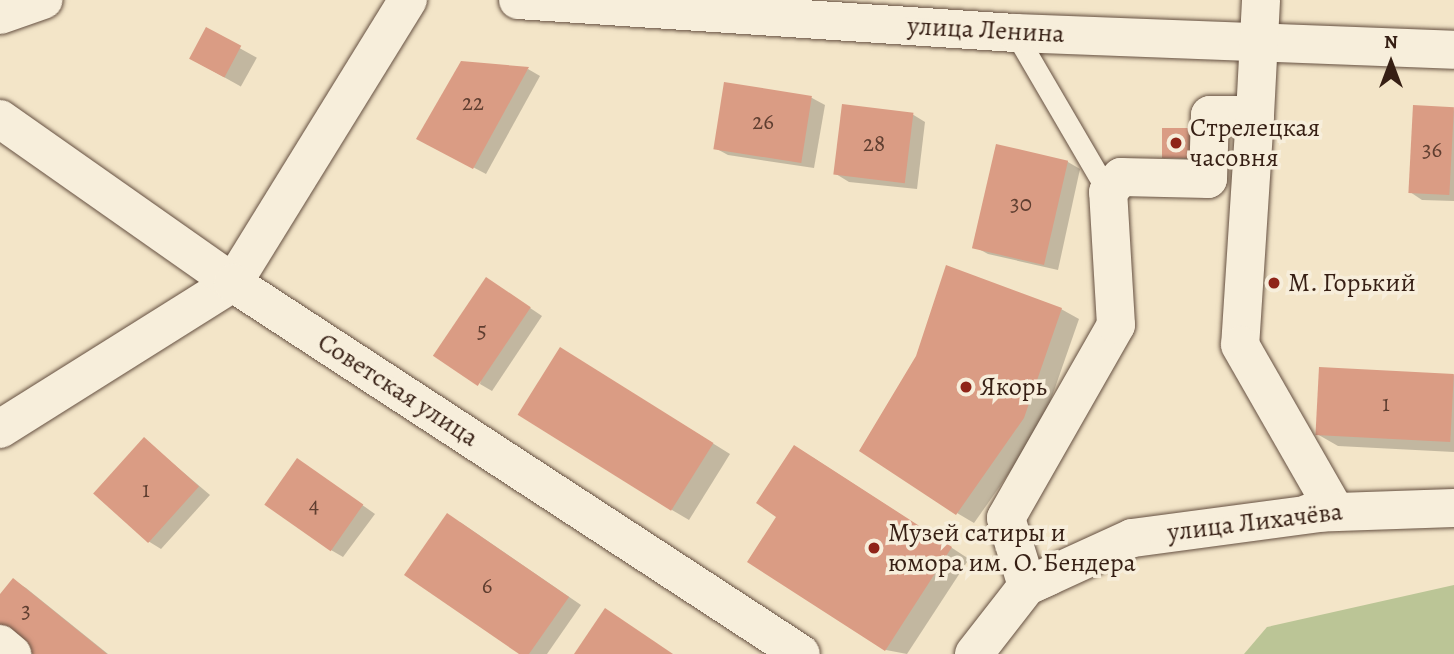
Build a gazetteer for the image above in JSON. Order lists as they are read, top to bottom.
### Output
{
  "streets": {
    "street": ["улица Ленина", "Советская улица", "улица Лихачёва"]
  },
  "places": [
    "Стрелецкая часовня",
    "М. Горький",
    "Якорь",
    "Музей сатиры и юмора им. О. Бендера"
  ],
  "house_numbers": [
    "22",
    "26",
    "28",
    "36",
    "30",
    "5",
    "1",
    "1",
    "4",
    "6",
    "3"
  ],
  "north": "top"
}
